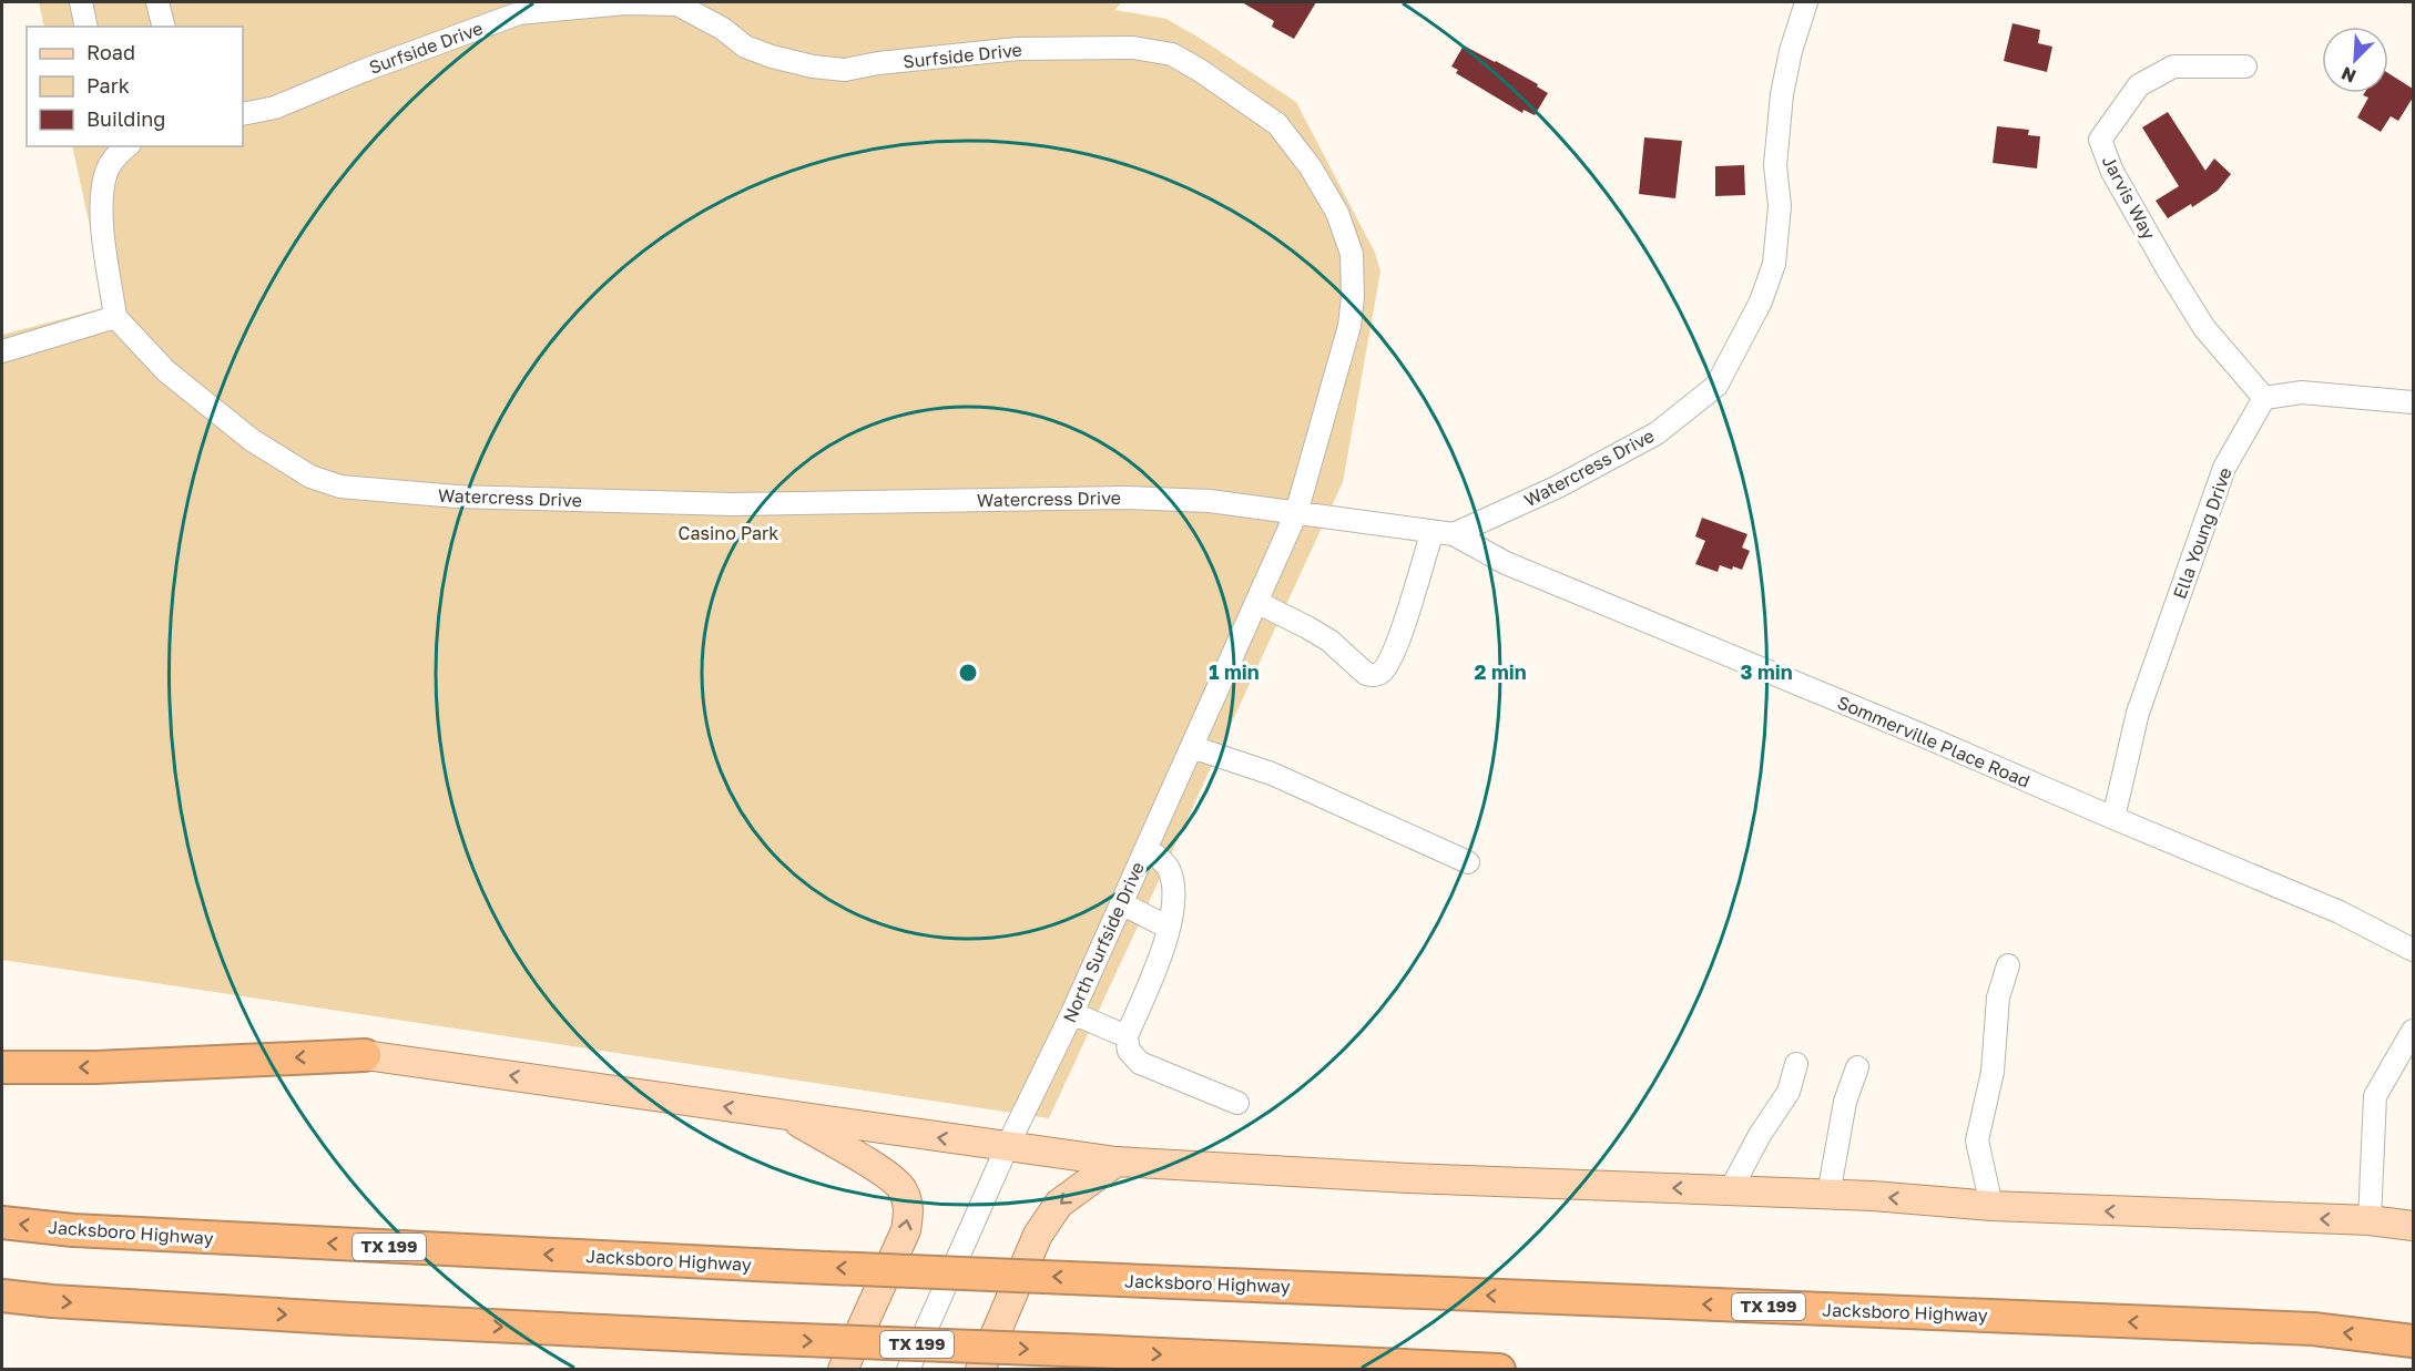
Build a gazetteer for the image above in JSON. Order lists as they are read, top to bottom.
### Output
{
  "streets": {
    "highway": ["Jacksboro Highway", "TX 199"],
    "street": [
      "Surfside Drive",
      "Jarvis Way",
      "Watercress Drive",
      "Ella Young Drive",
      "Sommerville Place Road",
      "North Surfside Drive"
    ]
  },
  "crossings": [
    ["Surfside Drive", "Watercress Drive"],
    ["Surfside Drive", "North Surfside Drive"],
    ["Jarvis Way", "Ella Young Drive"],
    ["Watercress Drive", "Sommerville Place Road"],
    ["Watercress Drive", "North Surfside Drive"],
    ["Ella Young Drive", "Sommerville Place Road"]
  ],
  "parks": ["Casino Park"],
  "legend": ["Road", "Park", "Building"],
  "north": "bottom left",
  "rings": ["1 min", "2 min", "3 min"]
}
